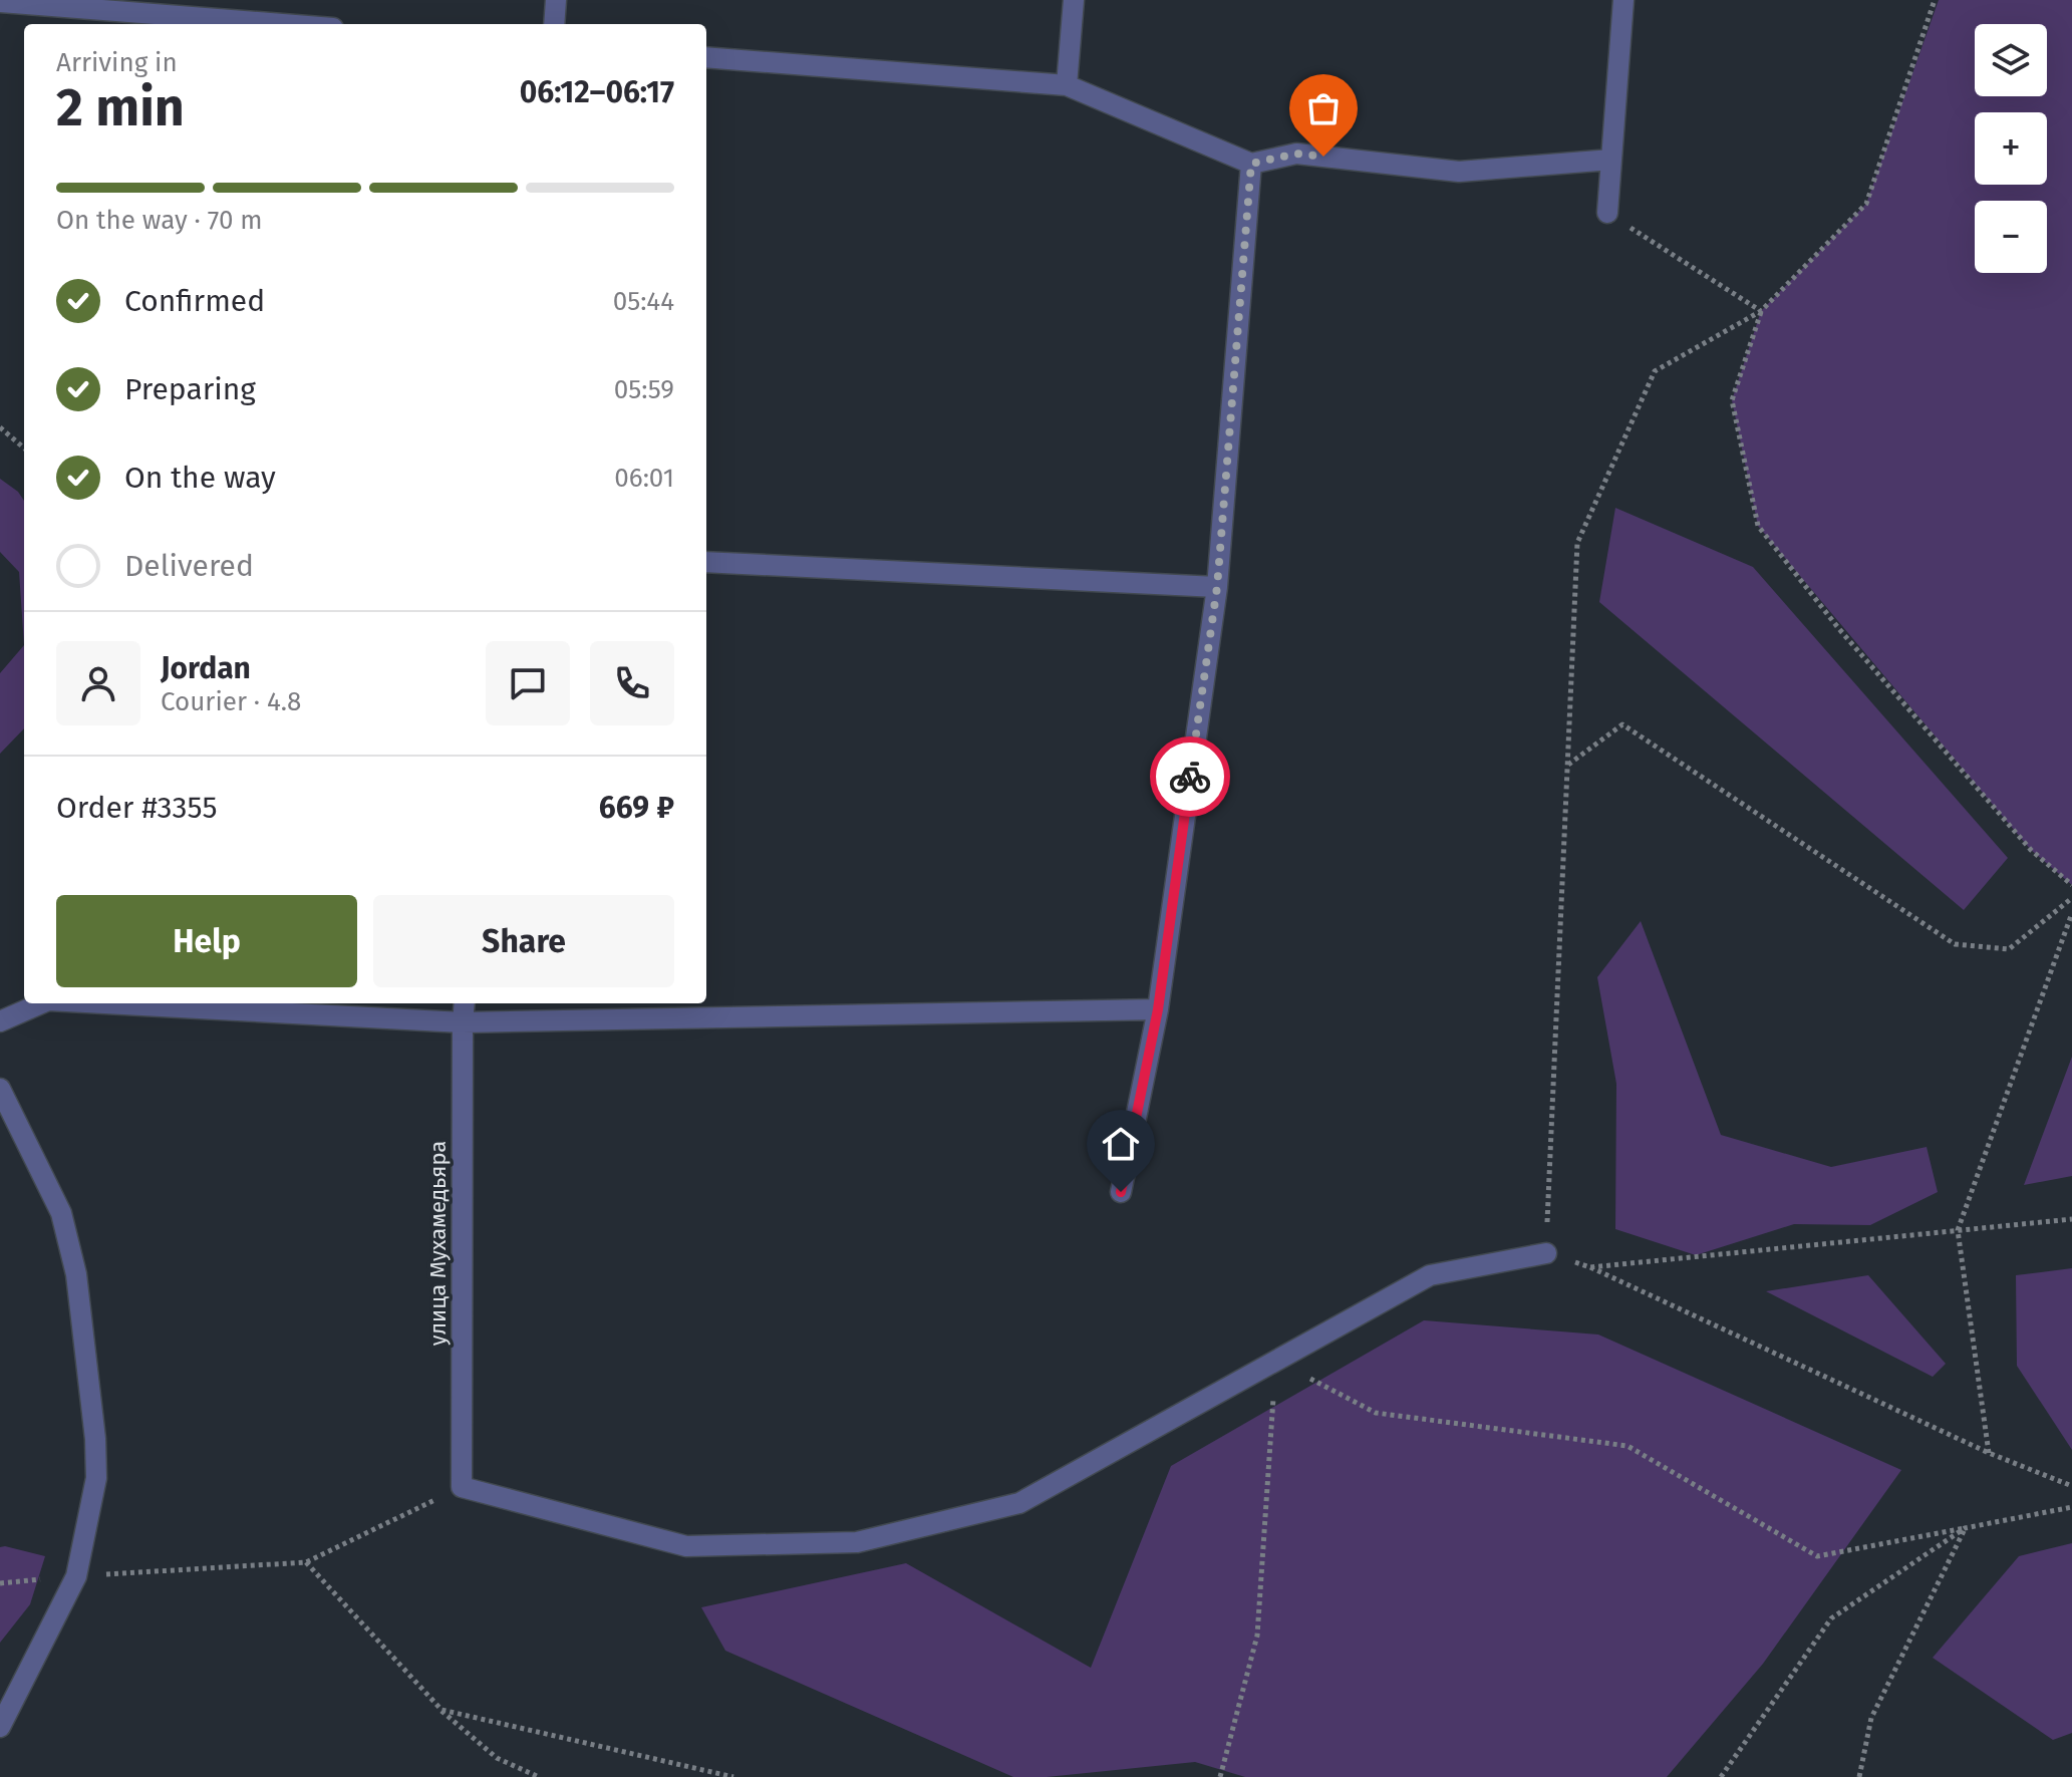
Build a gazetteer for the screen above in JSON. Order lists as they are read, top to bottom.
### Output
{
  "streets": {
    "street": ["улица Мухамедьяра"]
  },
  "page": {
    "map_buttons": ["+", "−"],
    "heading": ["2 min", "Arriving in", "06:12–06:17"],
    "panel": [
      "Jordan",
      "Courier · 4.8",
      "Order #3355",
      "669 ₽"
    ],
    "bar": "On the way · 70 m",
    "list": [
      ["Confirmed", "05:44"],
      ["Preparing", "05:59"],
      ["On the way", "06:01"],
      "Delivered"
    ],
    "buttons": ["Help", "Share"]
  }
}
